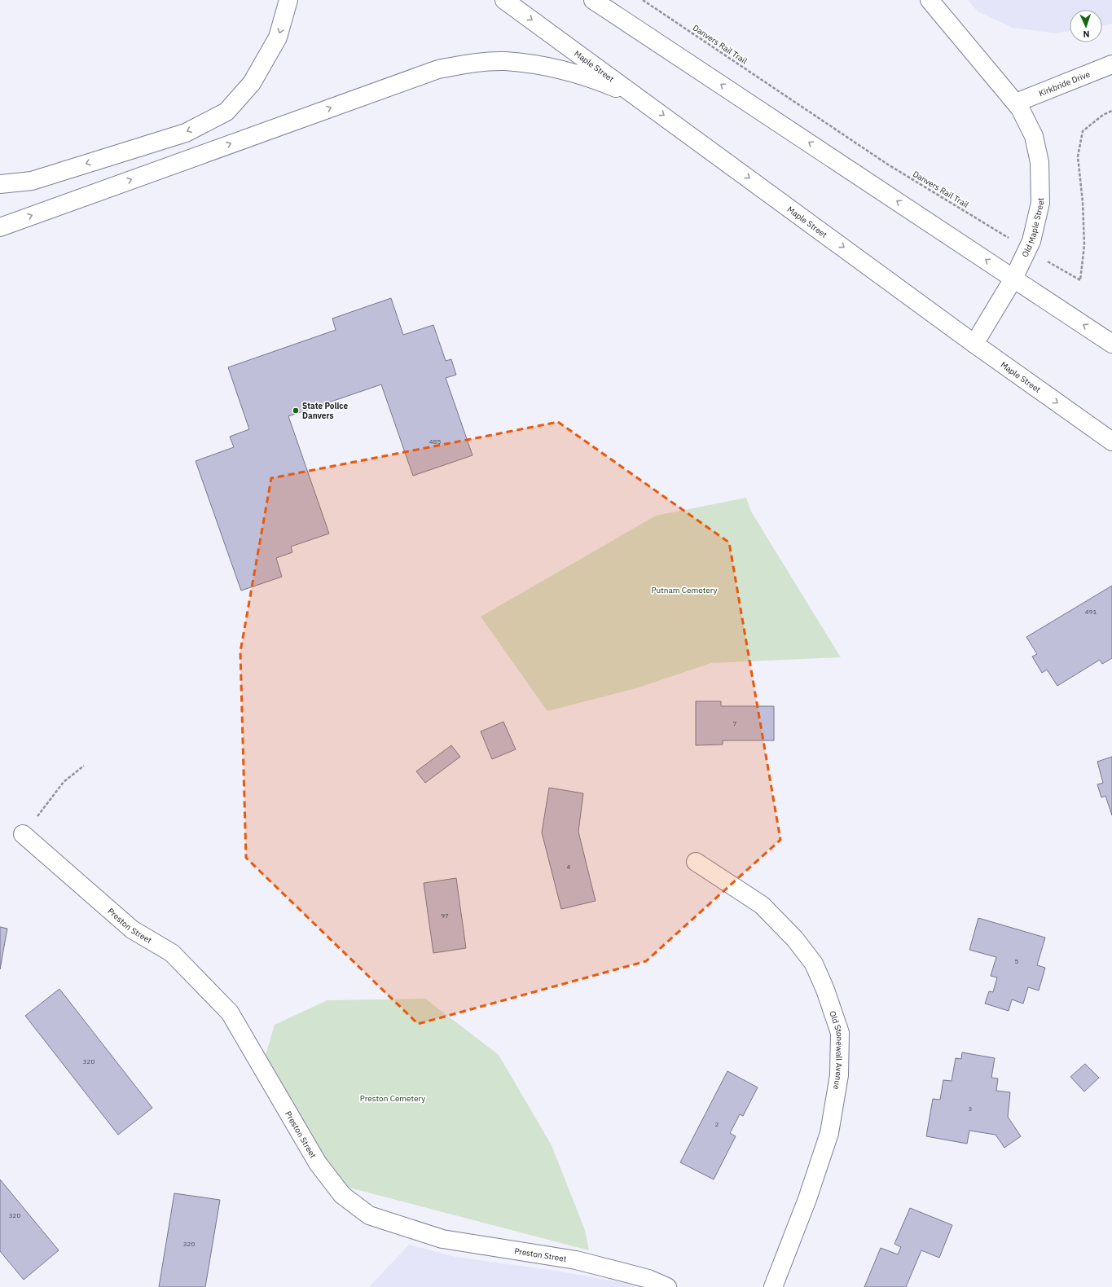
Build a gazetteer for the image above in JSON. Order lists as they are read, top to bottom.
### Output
{
  "streets": {
    "main road": [
      "Maple Street",
      "Kirkbride Drive",
      "Old Maple Street",
      "Preston Street",
      "Old Stonewall Avenue"
    ],
    "path": ["Danvers Rail Trail"]
  },
  "crossings": [
    ["Danvers Rail Trail", "Old Maple Street"],
    ["Maple Street", "Old Maple Street"],
    ["Kirkbride Drive", "Old Maple Street"]
  ],
  "parks": ["Putnam Cemetery", "Preston Cemetery"],
  "places": ["State Police Danvers"],
  "house_numbers": [
    "485",
    "491",
    "7",
    "4",
    "97",
    "5",
    "320",
    "3",
    "2",
    "320",
    "320"
  ],
  "north": "bottom"
}
